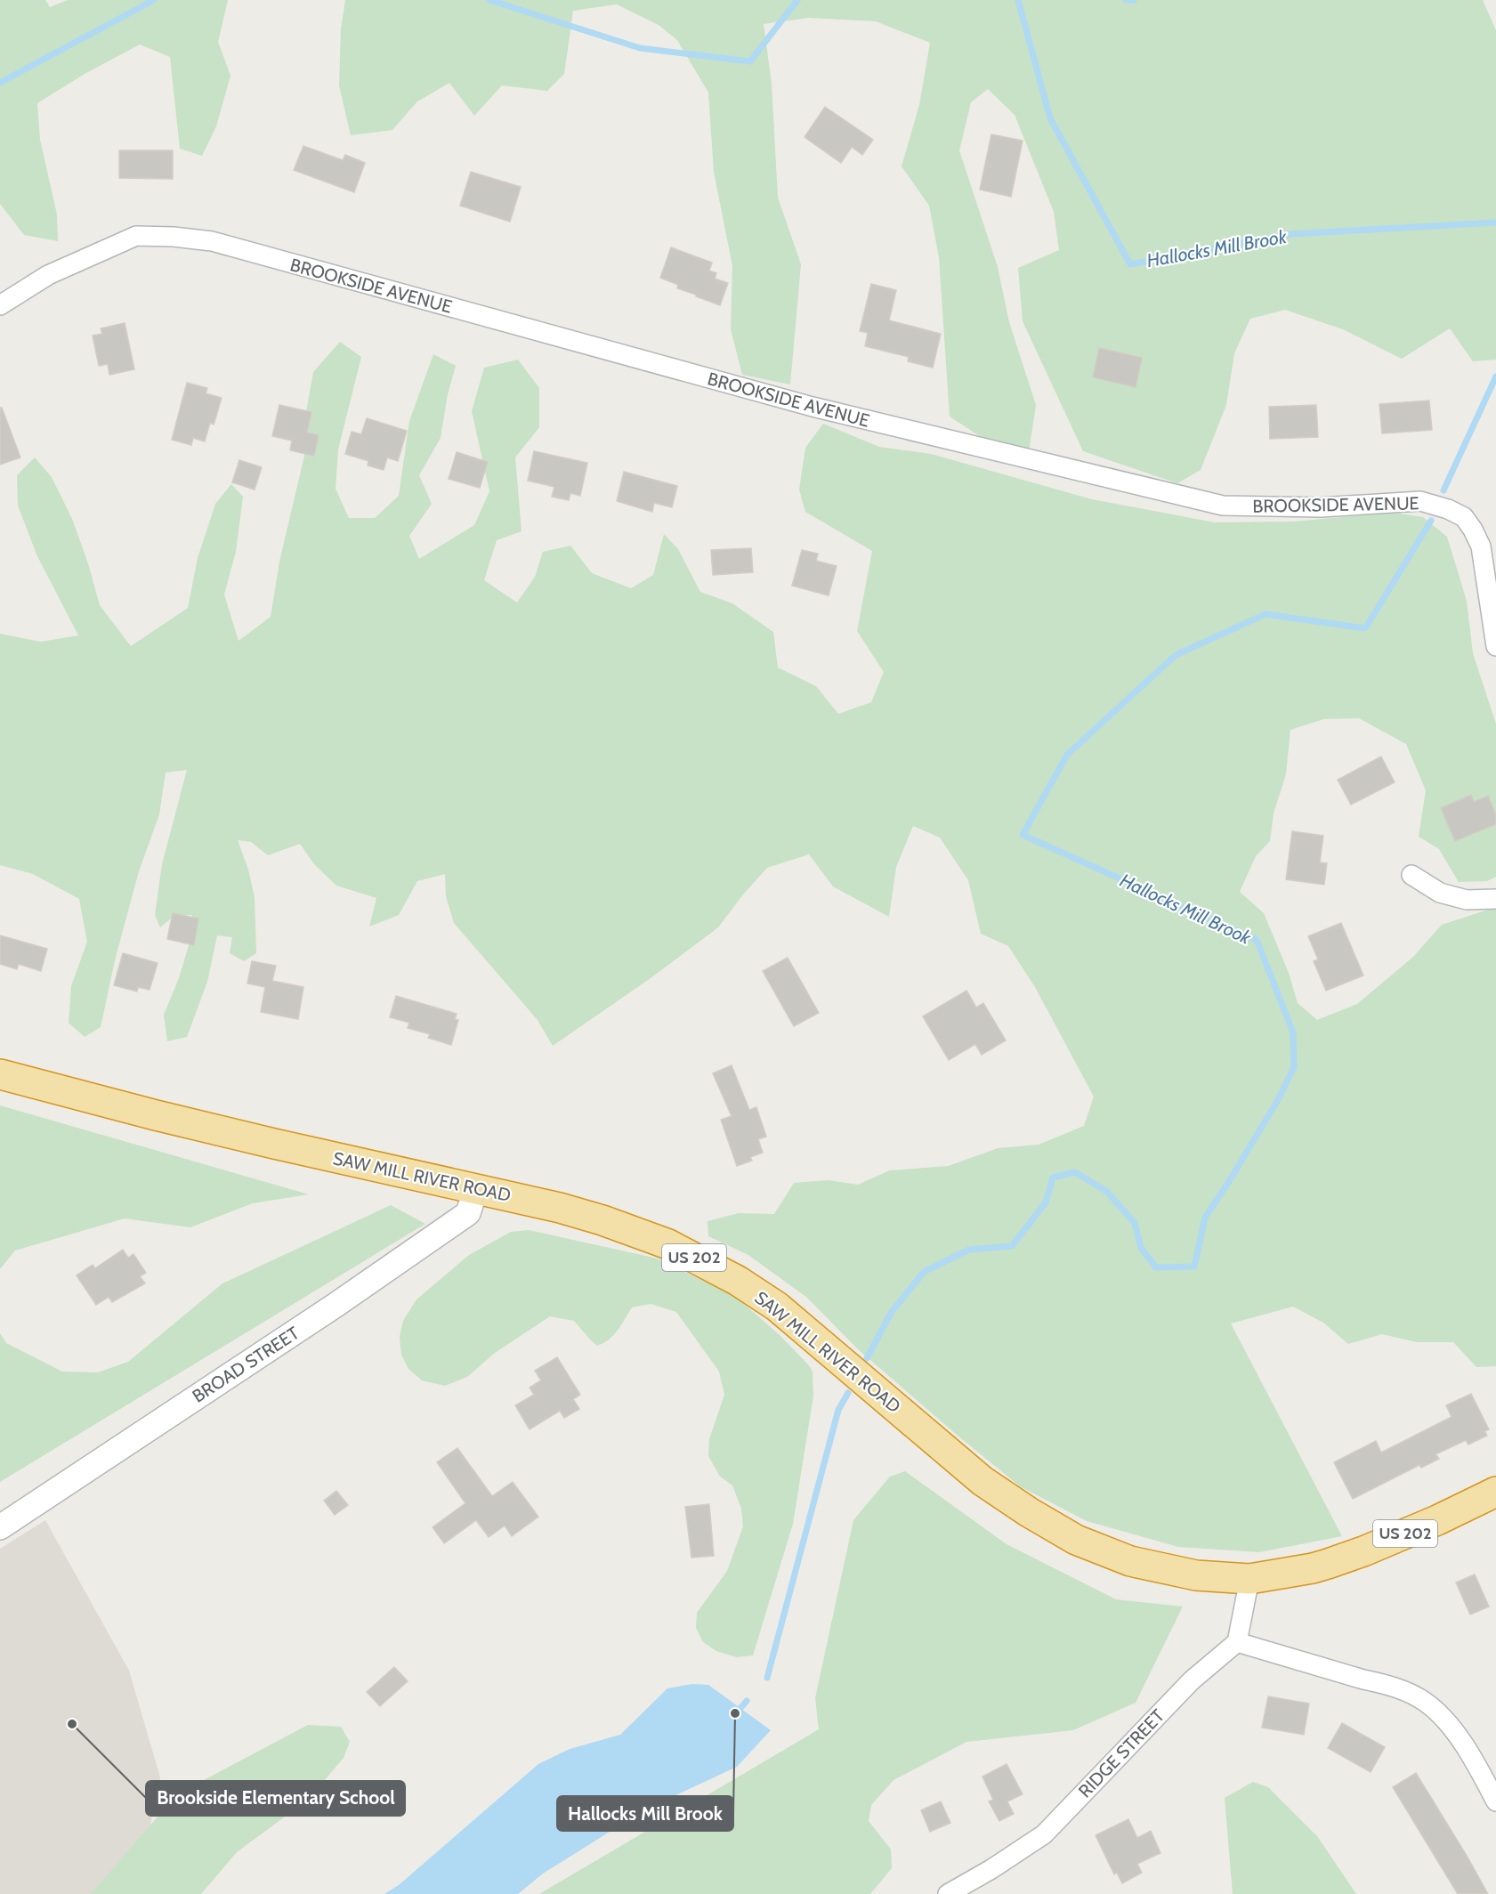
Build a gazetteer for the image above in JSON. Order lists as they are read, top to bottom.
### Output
{
  "streets": {
    "highway": ["SAW MILL RIVER ROAD", "US 202"],
    "street": ["BROOKSIDE AVENUE", "BROAD STREET", "RIDGE STREET"]
  },
  "crossings": [
    ["SAW MILL RIVER ROAD", "BROAD STREET"]
  ],
  "water": ["Hallocks Mill Brook"],
  "places": ["Hallocks Mill Brook", "Brookside Elementary School"]
}
